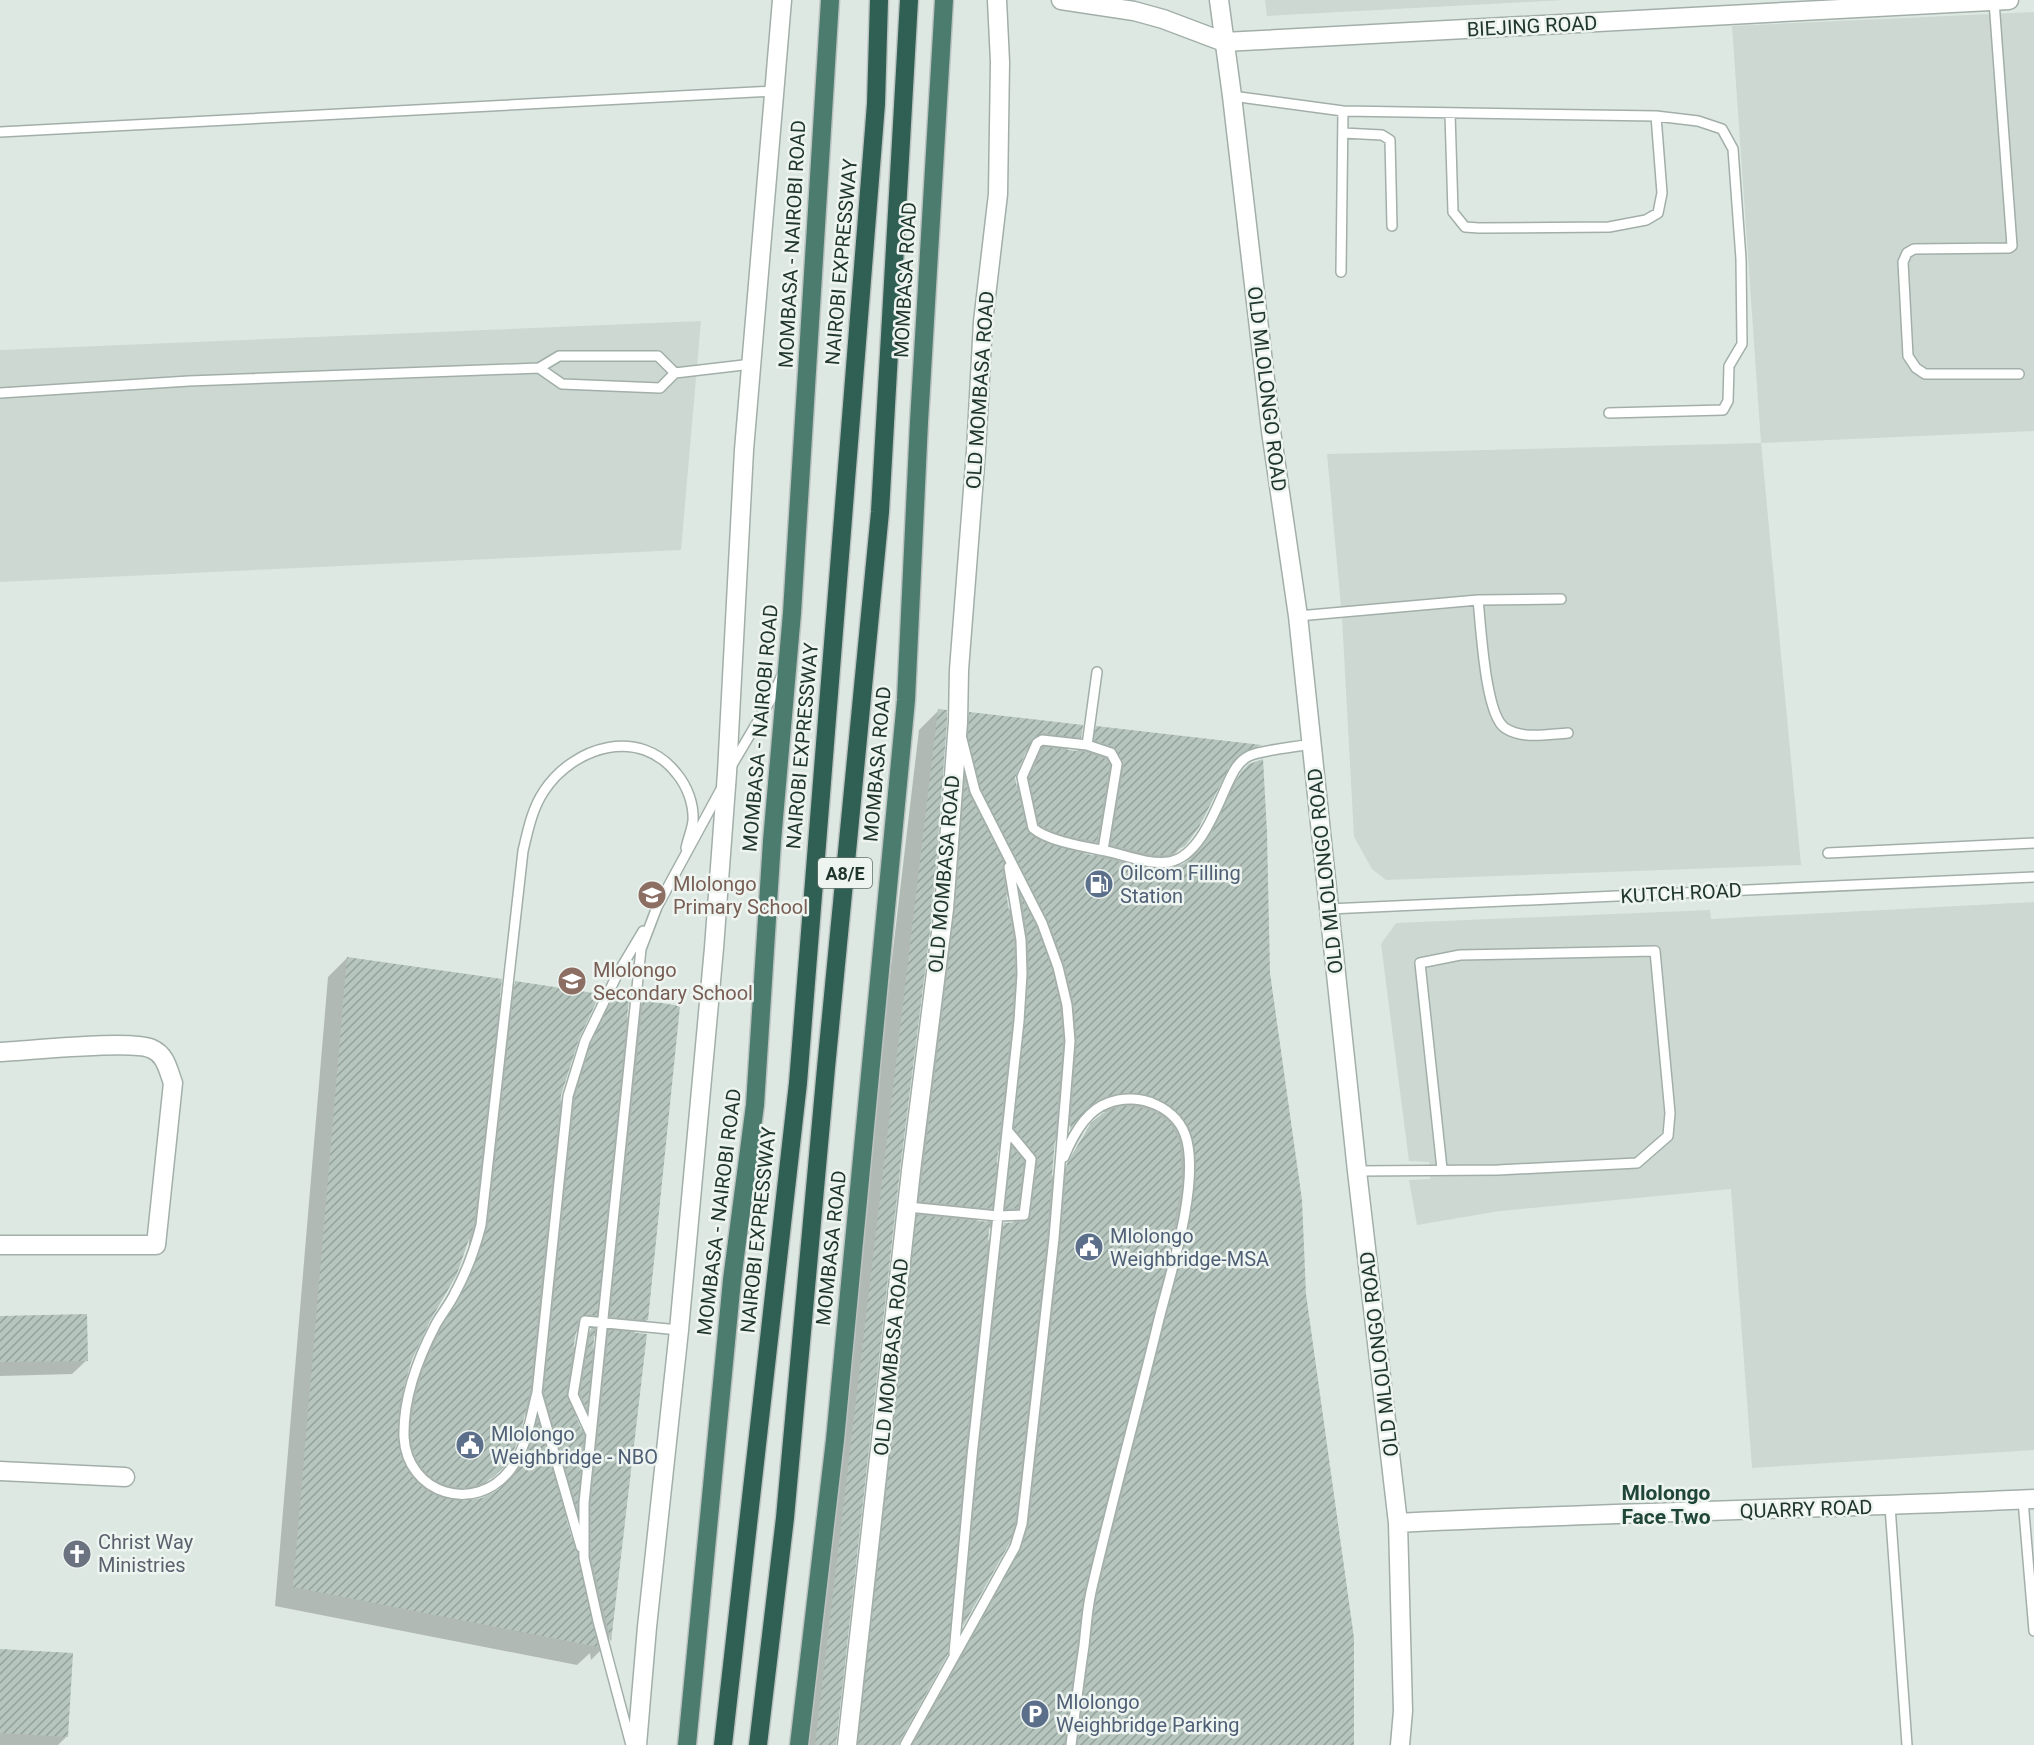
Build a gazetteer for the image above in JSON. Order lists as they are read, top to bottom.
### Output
{
  "streets": {
    "highway": [
      "MOMBASA - NAIROBI ROAD",
      "NAIROBI EXPRESSWAY",
      "MOMBASA ROAD",
      "A8/E"
    ],
    "street": [
      "BIEJING ROAD",
      "OLD MLOLONGO ROAD",
      "OLD MOMBASA ROAD",
      "QUARRY ROAD"
    ],
    "lane": ["KUTCH ROAD"]
  },
  "crossings": [
    ["BIEJING ROAD", "OLD MLOLONGO ROAD"],
    ["OLD MLOLONGO ROAD", "KUTCH ROAD"],
    ["OLD MLOLONGO ROAD", "QUARRY ROAD"]
  ],
  "districts": ["Mlolongo Face Two"],
  "places": {
    "fuel station": ["Oilcom Filling Station"],
    "school or university": ["Mlolongo Primary School", "Mlolongo Secondary School"],
    "public building": ["Mlolongo Weighbridge-MSA", "Mlolongo Weighbridge - NBO"],
    "church": ["Christ Way Ministries"],
    "parking": ["Mlolongo Weighbridge Parking"]
  }
}
